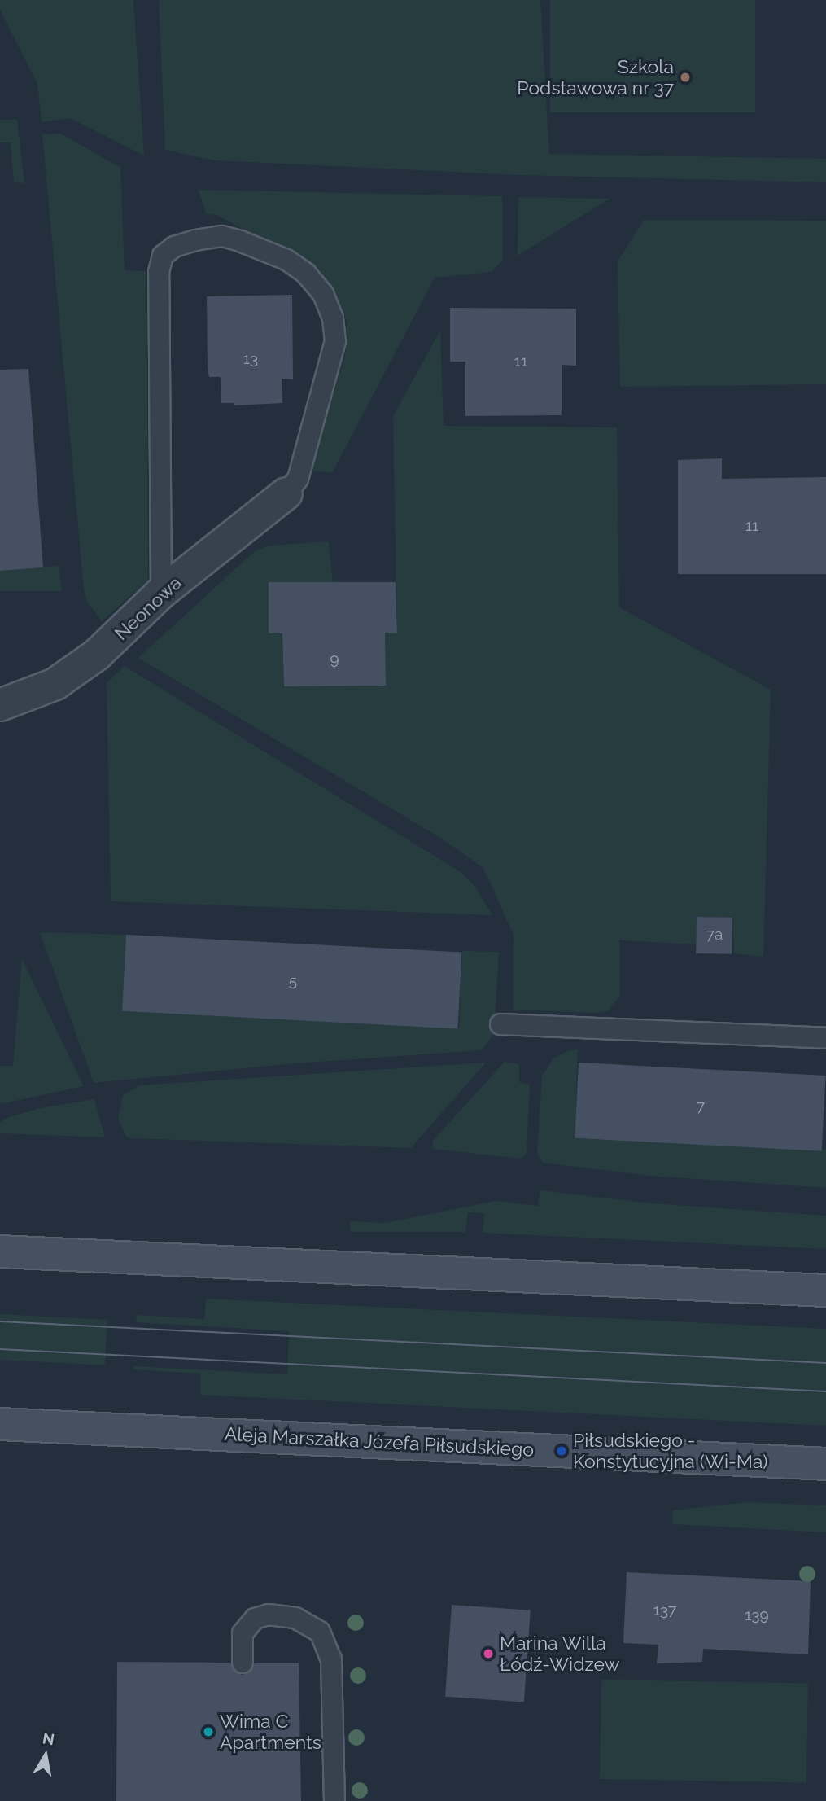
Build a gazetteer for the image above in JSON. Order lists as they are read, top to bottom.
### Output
{
  "streets": {
    "main road": ["Aleja Marszałka Józefa Piłsudskiego"],
    "street": ["Neonowa"]
  },
  "places": [
    "Szkola Podstawowa nr 37",
    "Piłsudskiego - Konstytucyjna (Wi-Ma)",
    "Marina Willa Łódź-Widzew",
    "Wima C Apartments"
  ],
  "house_numbers": [
    "13",
    "11",
    "11",
    "9",
    "7a",
    "5",
    "7",
    "137",
    "139"
  ],
  "north": "top"
}
